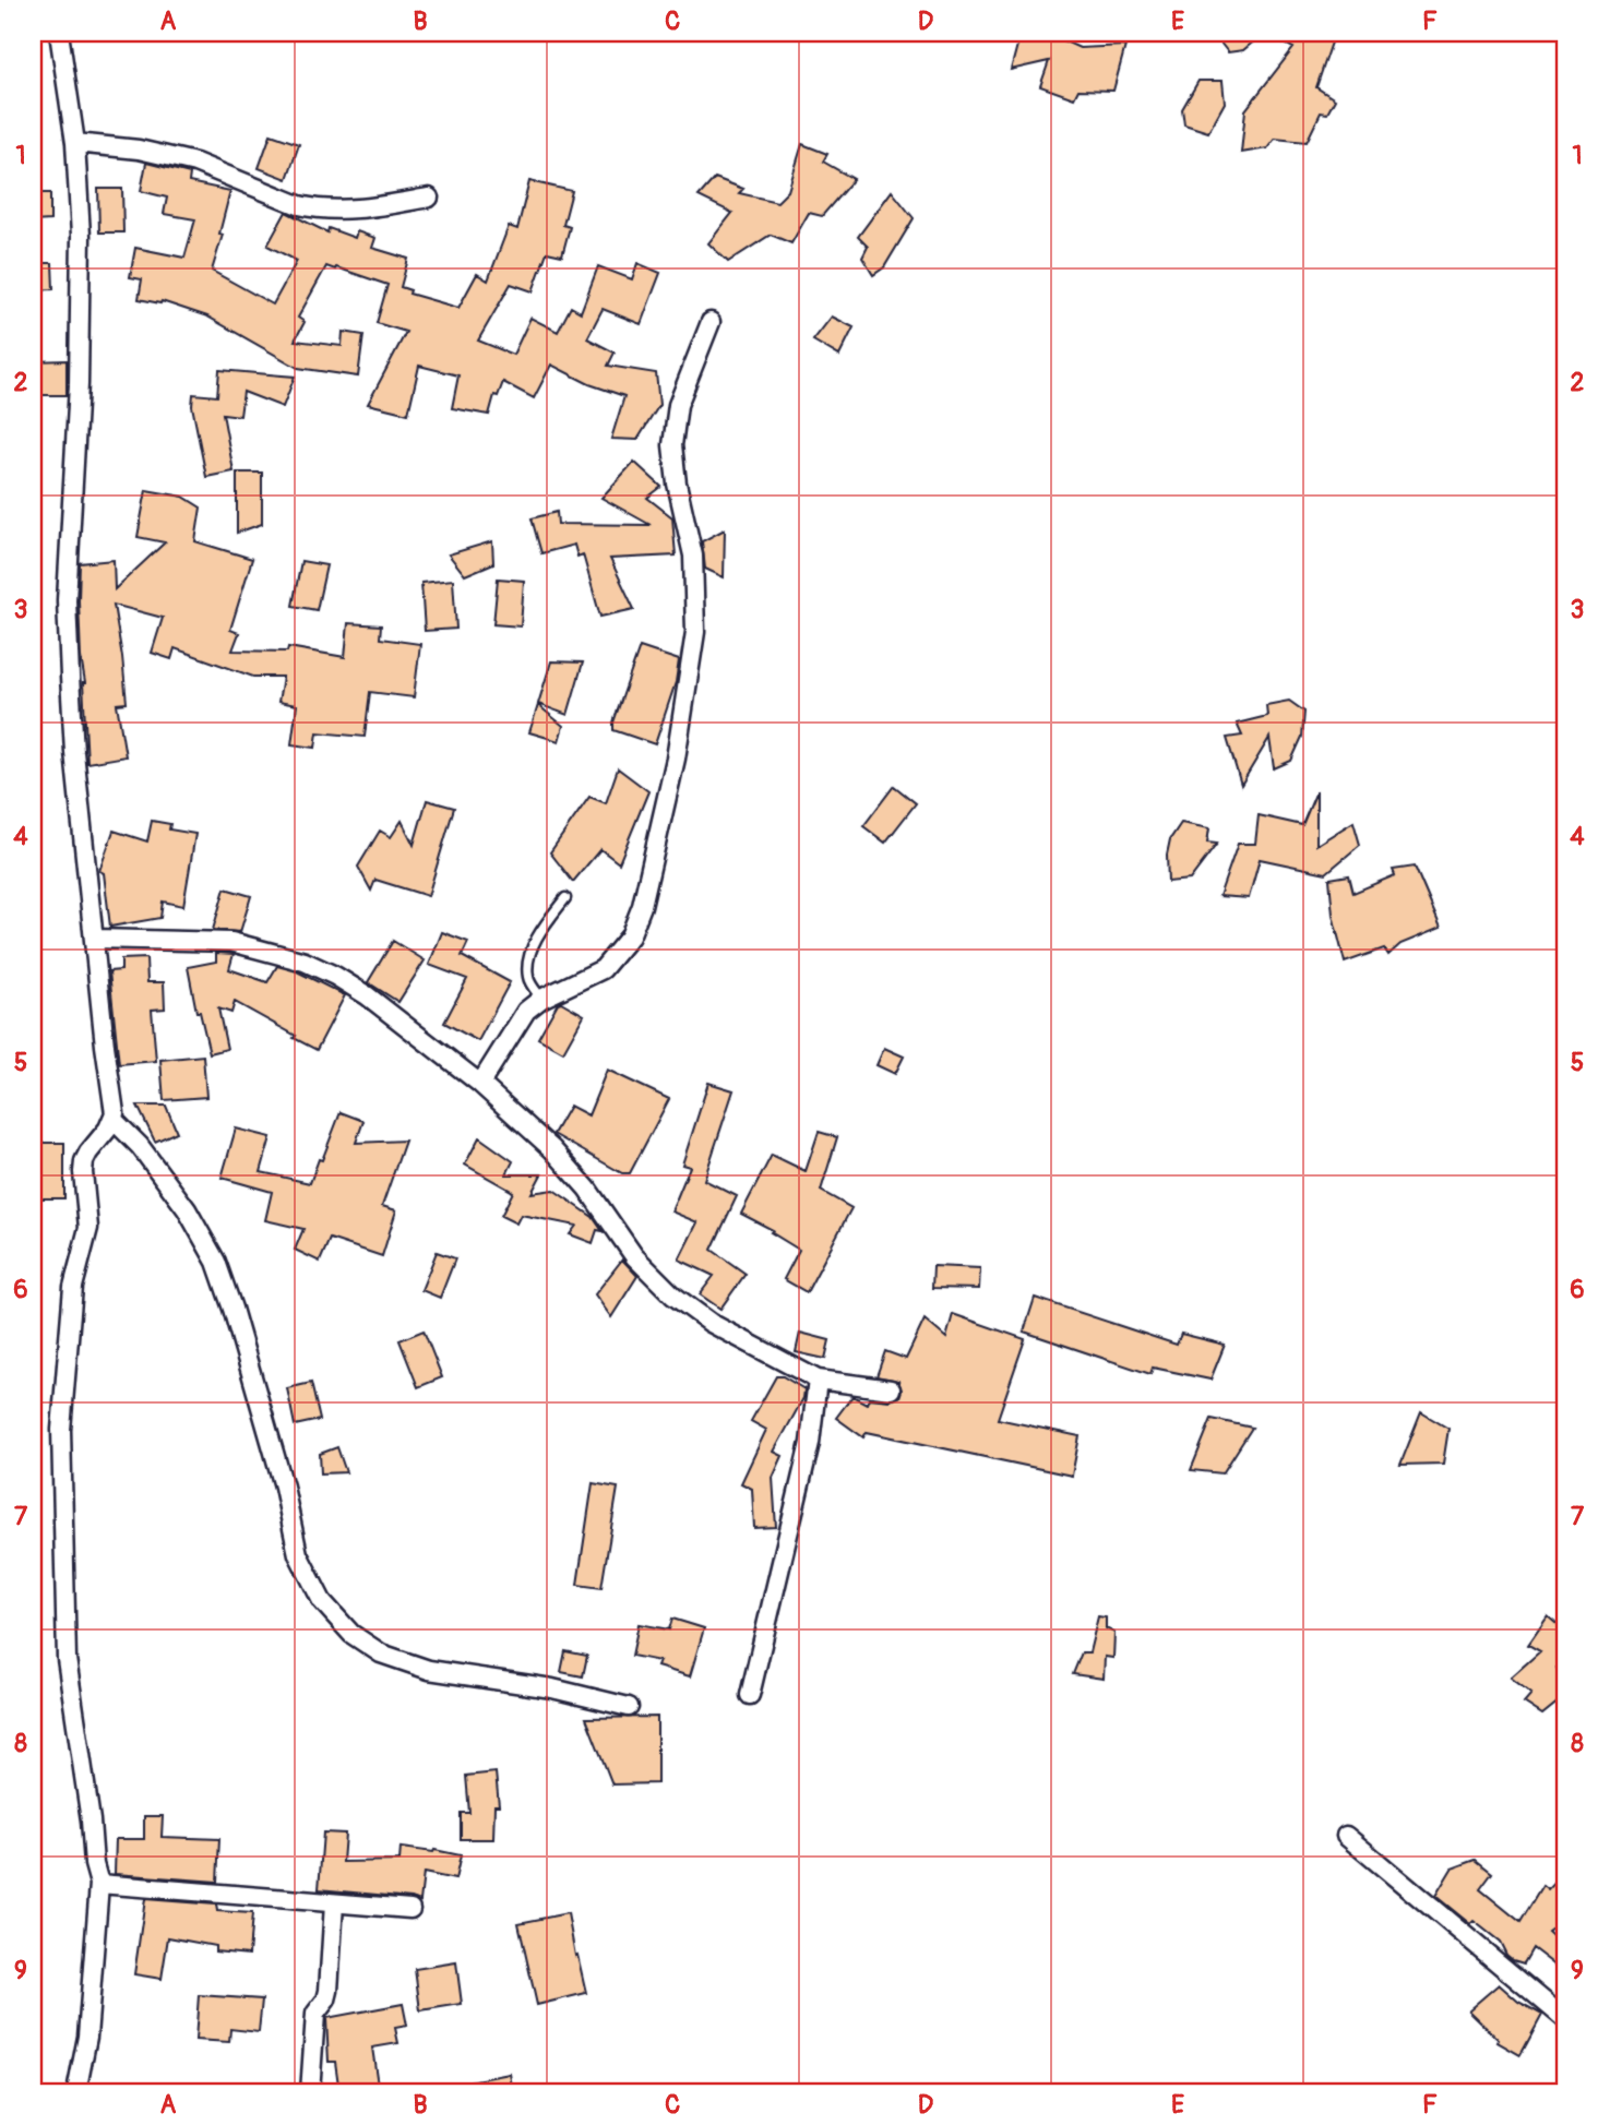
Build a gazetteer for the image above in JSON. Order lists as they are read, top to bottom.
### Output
{
  "grid": {
    "columns": [
      "A",
      "B",
      "C",
      "D",
      "E",
      "F"
    ],
    "rows": [
      "1",
      "2",
      "3",
      "4",
      "5",
      "6",
      "7",
      "8",
      "9"
    ]
  }
}
